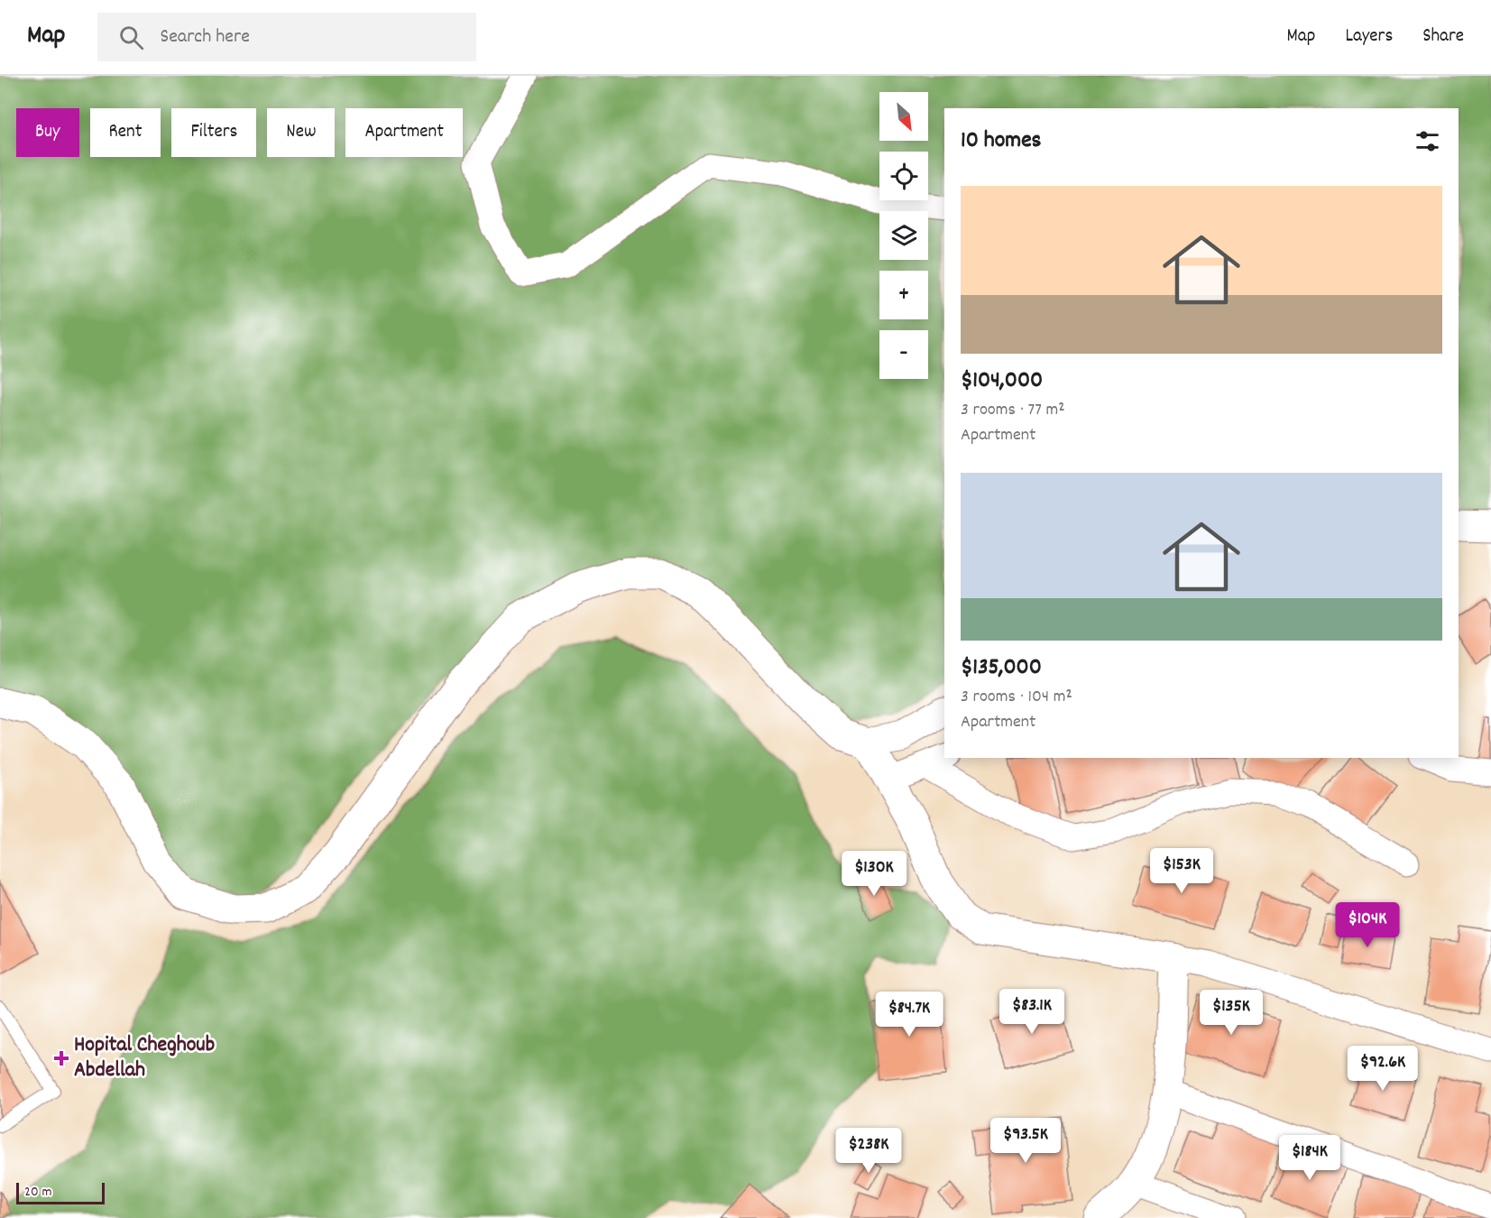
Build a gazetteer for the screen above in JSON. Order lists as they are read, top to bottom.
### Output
{
  "places": {
    "health": ["Hopital Cheghoub Abdellah"]
  },
  "scale_bar": "20 m",
  "north": "bottom right",
  "page": {
    "header": "Map",
    "search": "Search here",
    "nav": ["Map", "Layers", "Share"],
    "map_buttons": ["+", "−"],
    "chip": [
      "Buy",
      "Rent",
      "Filters",
      "New",
      "Apartment"
    ],
    "heading": "10 homes",
    "list": [
      {
        "name": "$104,000",
        "note": "3 rooms · 77 m² · Apartment"
      },
      {
        "name": "$135,000",
        "note": "3 rooms · 104 m² · Apartment"
      }
    ],
    "price": [
      "$153K",
      "$130K",
      "$104K",
      "$83.1K",
      "$135K",
      "$84.7K",
      "$92.6K",
      "$93.5K",
      "$238K",
      "$184K"
    ],
    "scale": "20 m"
  }
}
